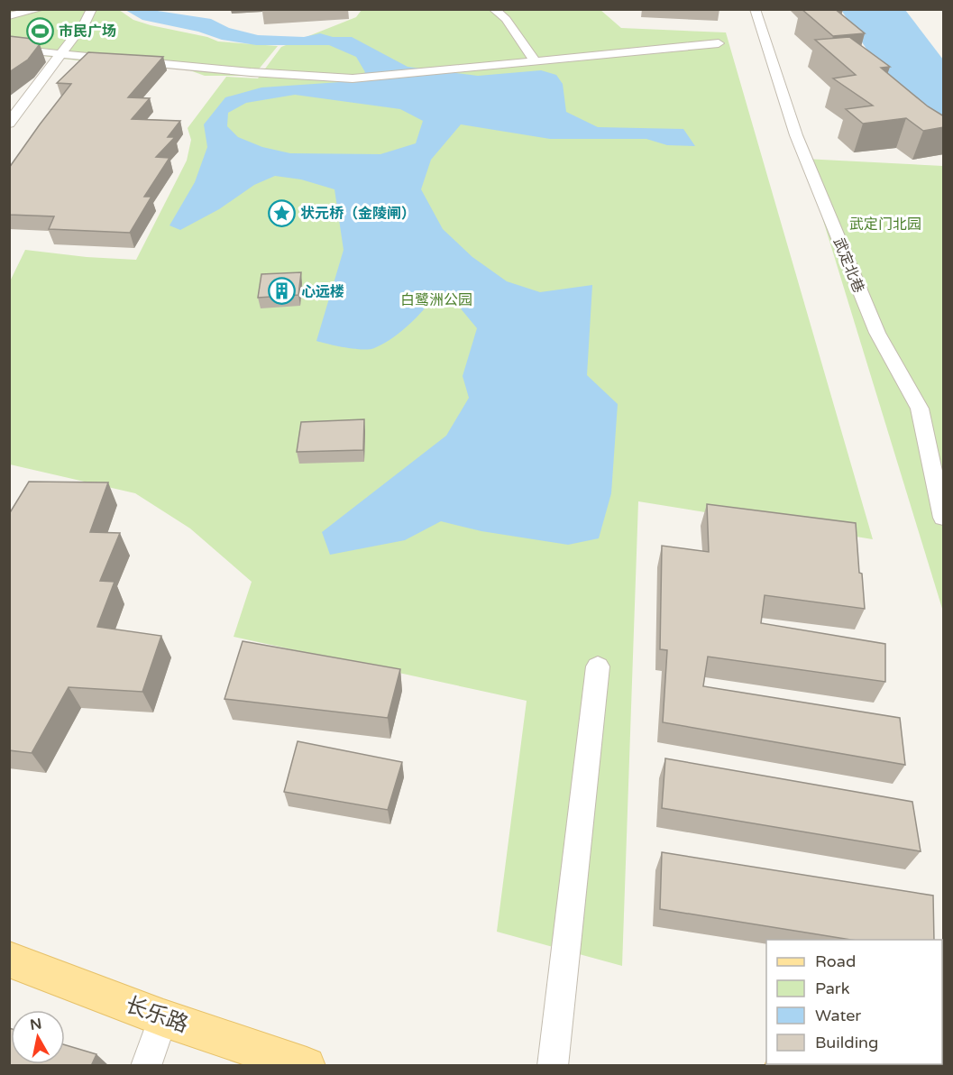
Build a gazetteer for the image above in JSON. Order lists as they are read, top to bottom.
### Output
{
  "streets": {
    "main road": ["长乐路"],
    "street": ["武定北巷"]
  },
  "parks": ["武定门北园", "白鹭洲公园"],
  "places": {
    "sports": ["市民广场"],
    "place": ["状元桥（金陵闸）"],
    "building": ["心远楼"]
  },
  "legend": [
    "Road",
    "Park",
    "Water",
    "Building"
  ],
  "north": "top"
}
